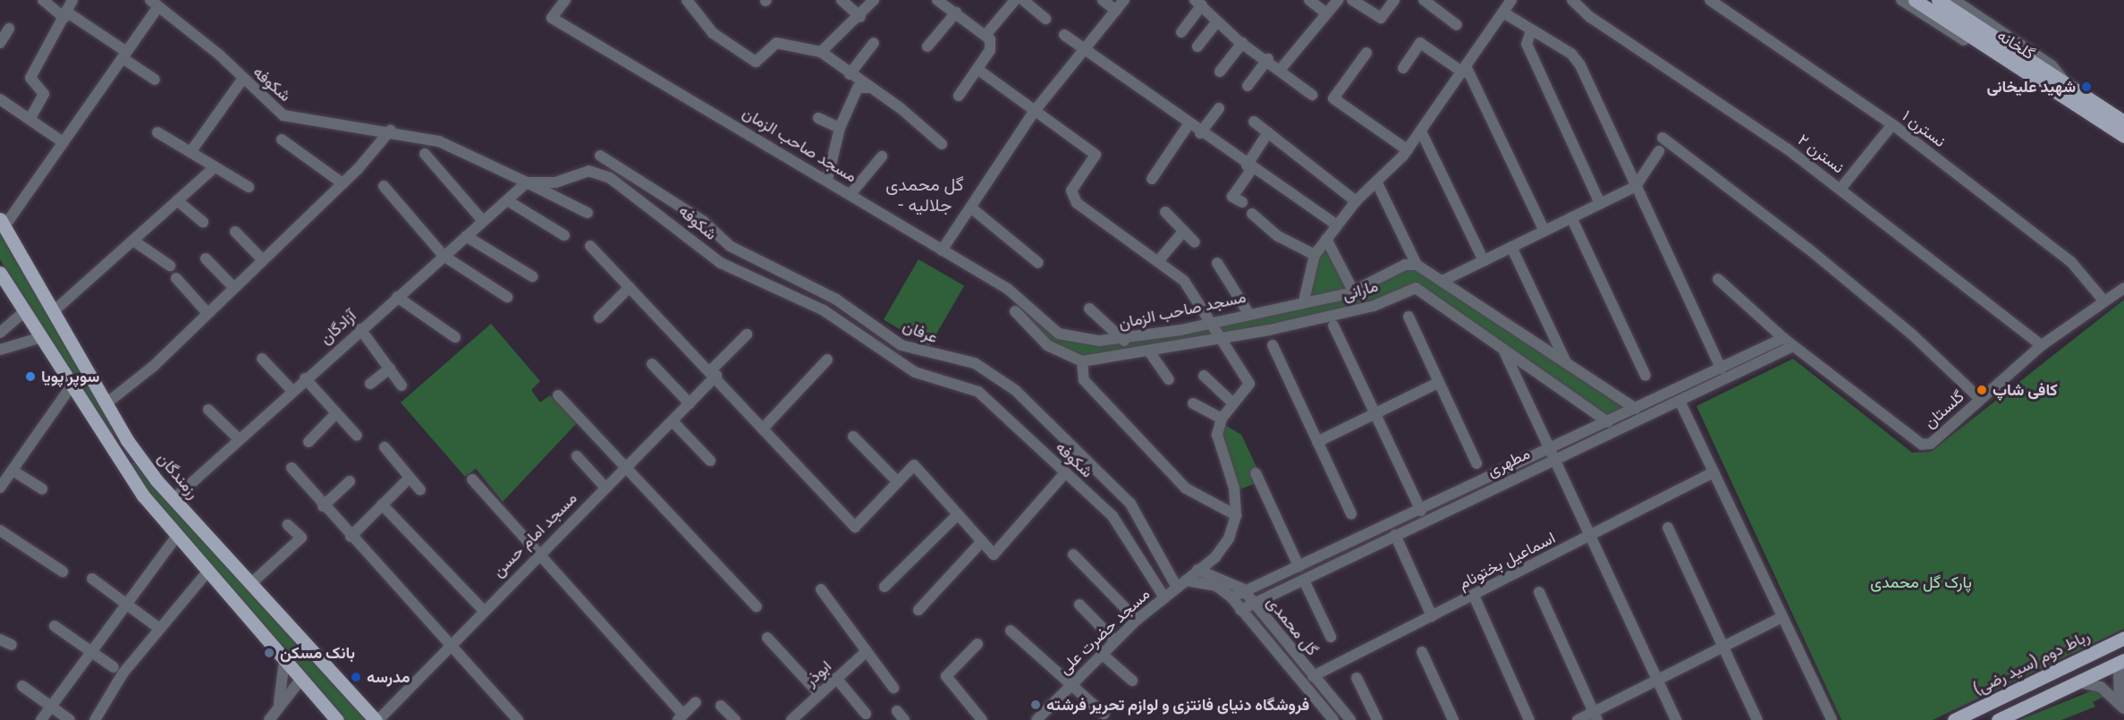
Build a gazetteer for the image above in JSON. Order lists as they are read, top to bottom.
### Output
{
  "streets": {
    "main road": ["گلخانه", "رزمندگان", "رباط دوم (سید رضی)"],
    "street": [
      "شکوفه",
      "نسترن ۱",
      "مسجد صاحب الزمان",
      "نسترن ۲",
      "مارانی",
      "آزادگان",
      "عرفان",
      "گلستان",
      "مطهری",
      "مسجد امام حسن",
      "اسماعیل بختونام",
      "گل محمدی",
      "مسجد حضرت علی",
      "ابوذر"
    ]
  },
  "crossings": [
    ["شکوفه", "آزادگان"],
    ["شکوفه", "مسجد حضرت علی"],
    ["نسترن ۱", "گلستان"],
    ["نسترن ۲", "گلستان"],
    ["مارانی", "مطهری"],
    ["آزادگان", "رزمندگان"],
    ["عرفان", "گل محمدی"],
    ["عرفان", "مسجد حضرت علی"],
    ["گلستان", "مطهری"],
    ["مطهری", "گل محمدی"],
    ["رزمندگان", "مسجد امام حسن"],
    ["اسماعیل بختونام", "گل محمدی"],
    ["گل محمدی", "مسجد حضرت علی"]
  ],
  "districts": ["گل محمدی - جلالیه"],
  "parks": ["پارک گل محمدی"],
  "places": [
    "شهید علیخانی",
    "سوپر پویا",
    "کافی شاپ",
    "بانک مسکن",
    "مدرسه",
    "فروشگاه دنیای فانتزی و لوازم تحریر فرشته"
  ]
}
